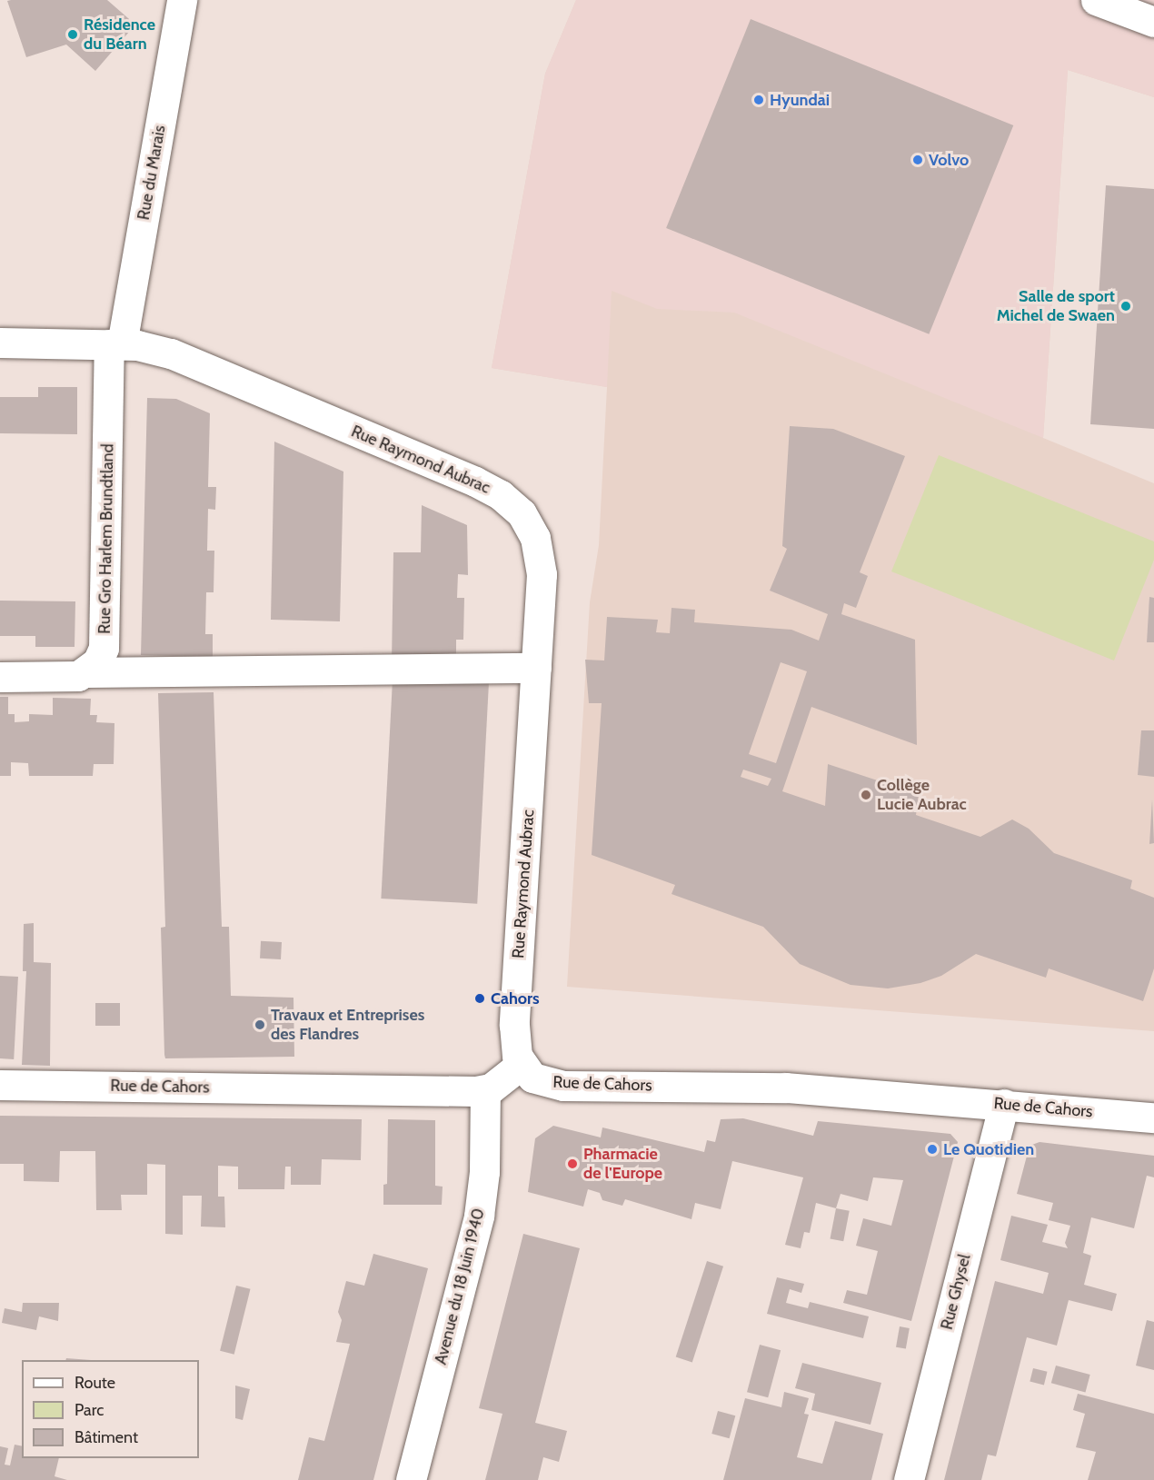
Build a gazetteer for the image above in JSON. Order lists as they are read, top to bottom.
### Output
{
  "streets": {
    "street": [
      "Rue du Marais",
      "Rue Raymond Aubrac",
      "Rue Gro Harlem Brundtland",
      "Rue de Cahors",
      "Avenue du 18 Juin 1940",
      "Rue Ghysel"
    ]
  },
  "crossings": [
    ["Rue du Marais", "Rue Raymond Aubrac"],
    ["Rue du Marais", "Rue Gro Harlem Brundtland"],
    ["Rue Raymond Aubrac", "Rue Gro Harlem Brundtland"],
    ["Rue Raymond Aubrac", "Rue de Cahors"],
    ["Rue de Cahors", "Avenue du 18 Juin 1940"],
    ["Rue de Cahors", "Rue Ghysel"]
  ],
  "places": [
    "Résidence du Béarn",
    "Hyundai",
    "Volvo",
    "Salle de sport Michel de Swaen",
    "Collège Lucie Aubrac",
    "Cahors",
    "Travaux et Entreprises des Flandres",
    "Le Quotidien",
    "Pharmacie de l'Europe"
  ],
  "legend": ["Route", "Parc", "Bâtiment"]
}
